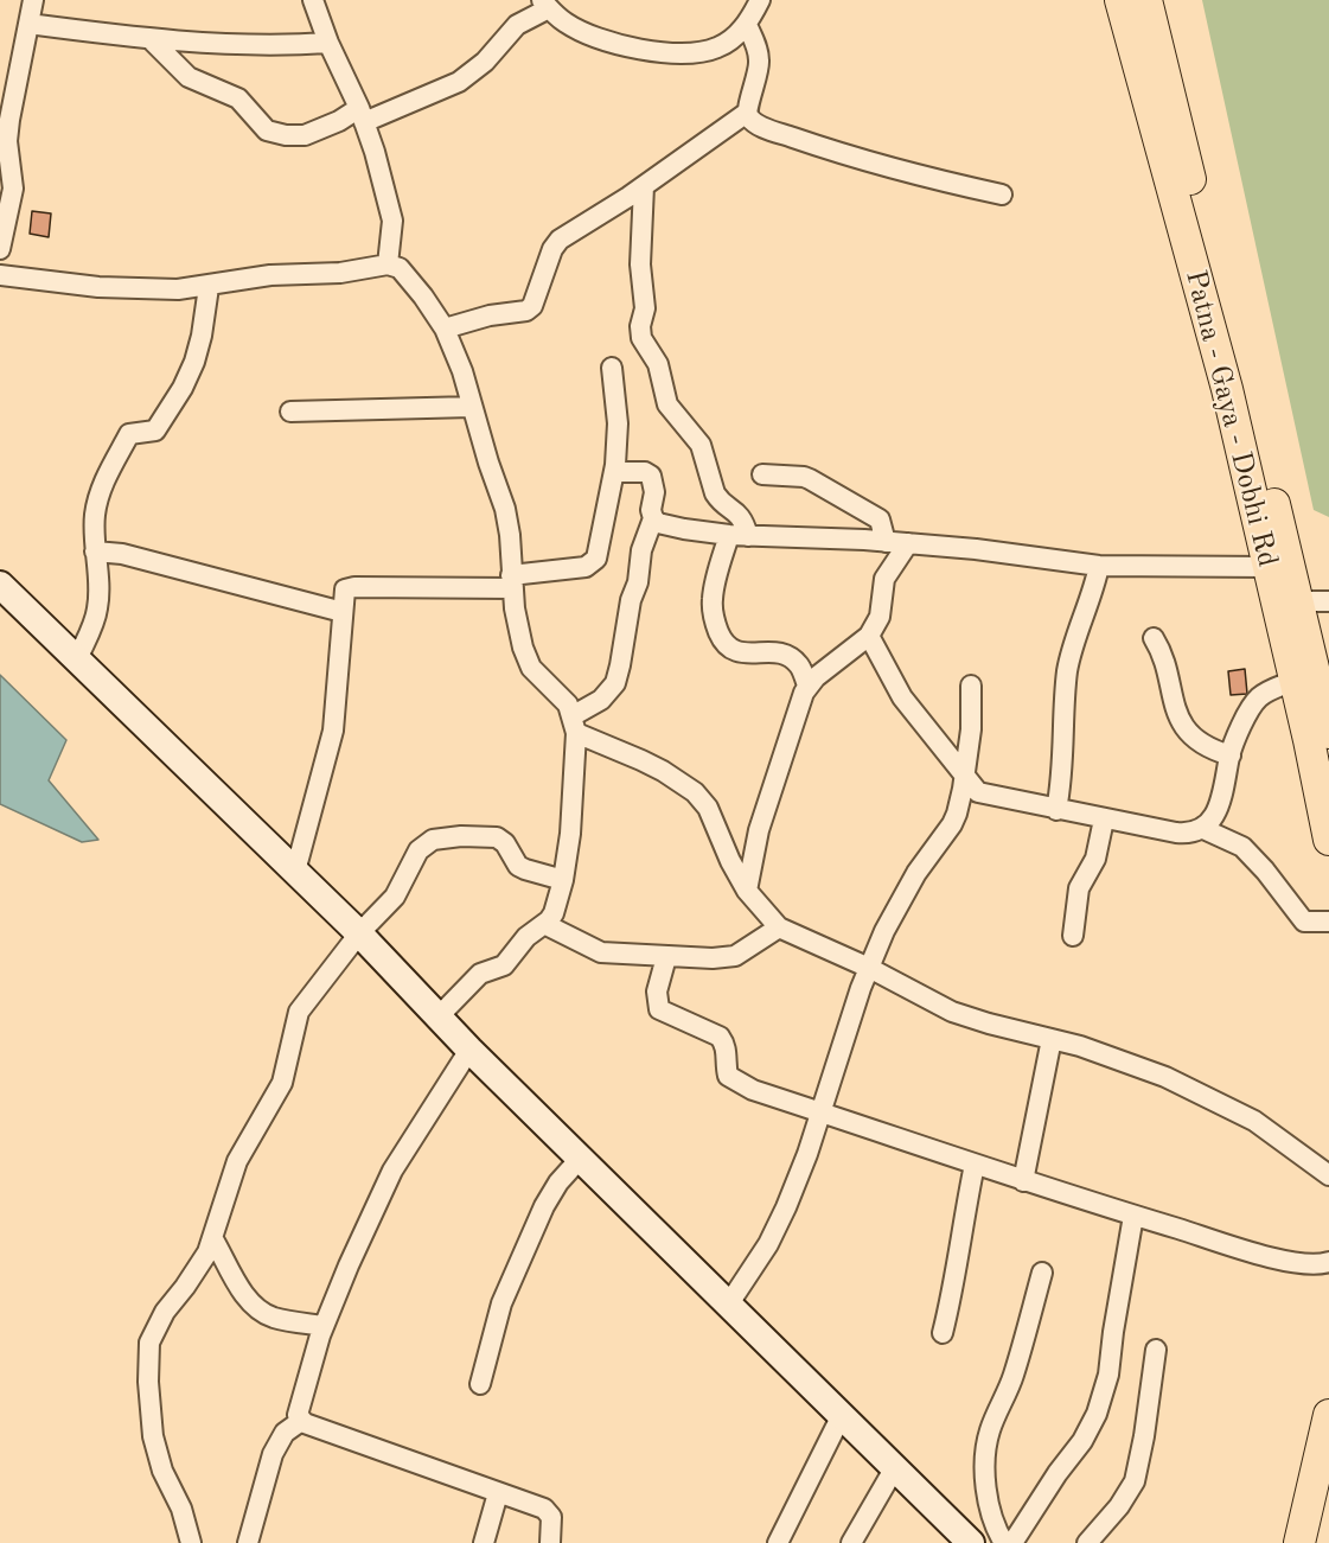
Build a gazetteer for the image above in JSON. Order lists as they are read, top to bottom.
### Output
{
  "streets": {
    "main road": ["Patna - Gaya - Dobhi Rd"]
  }
}
